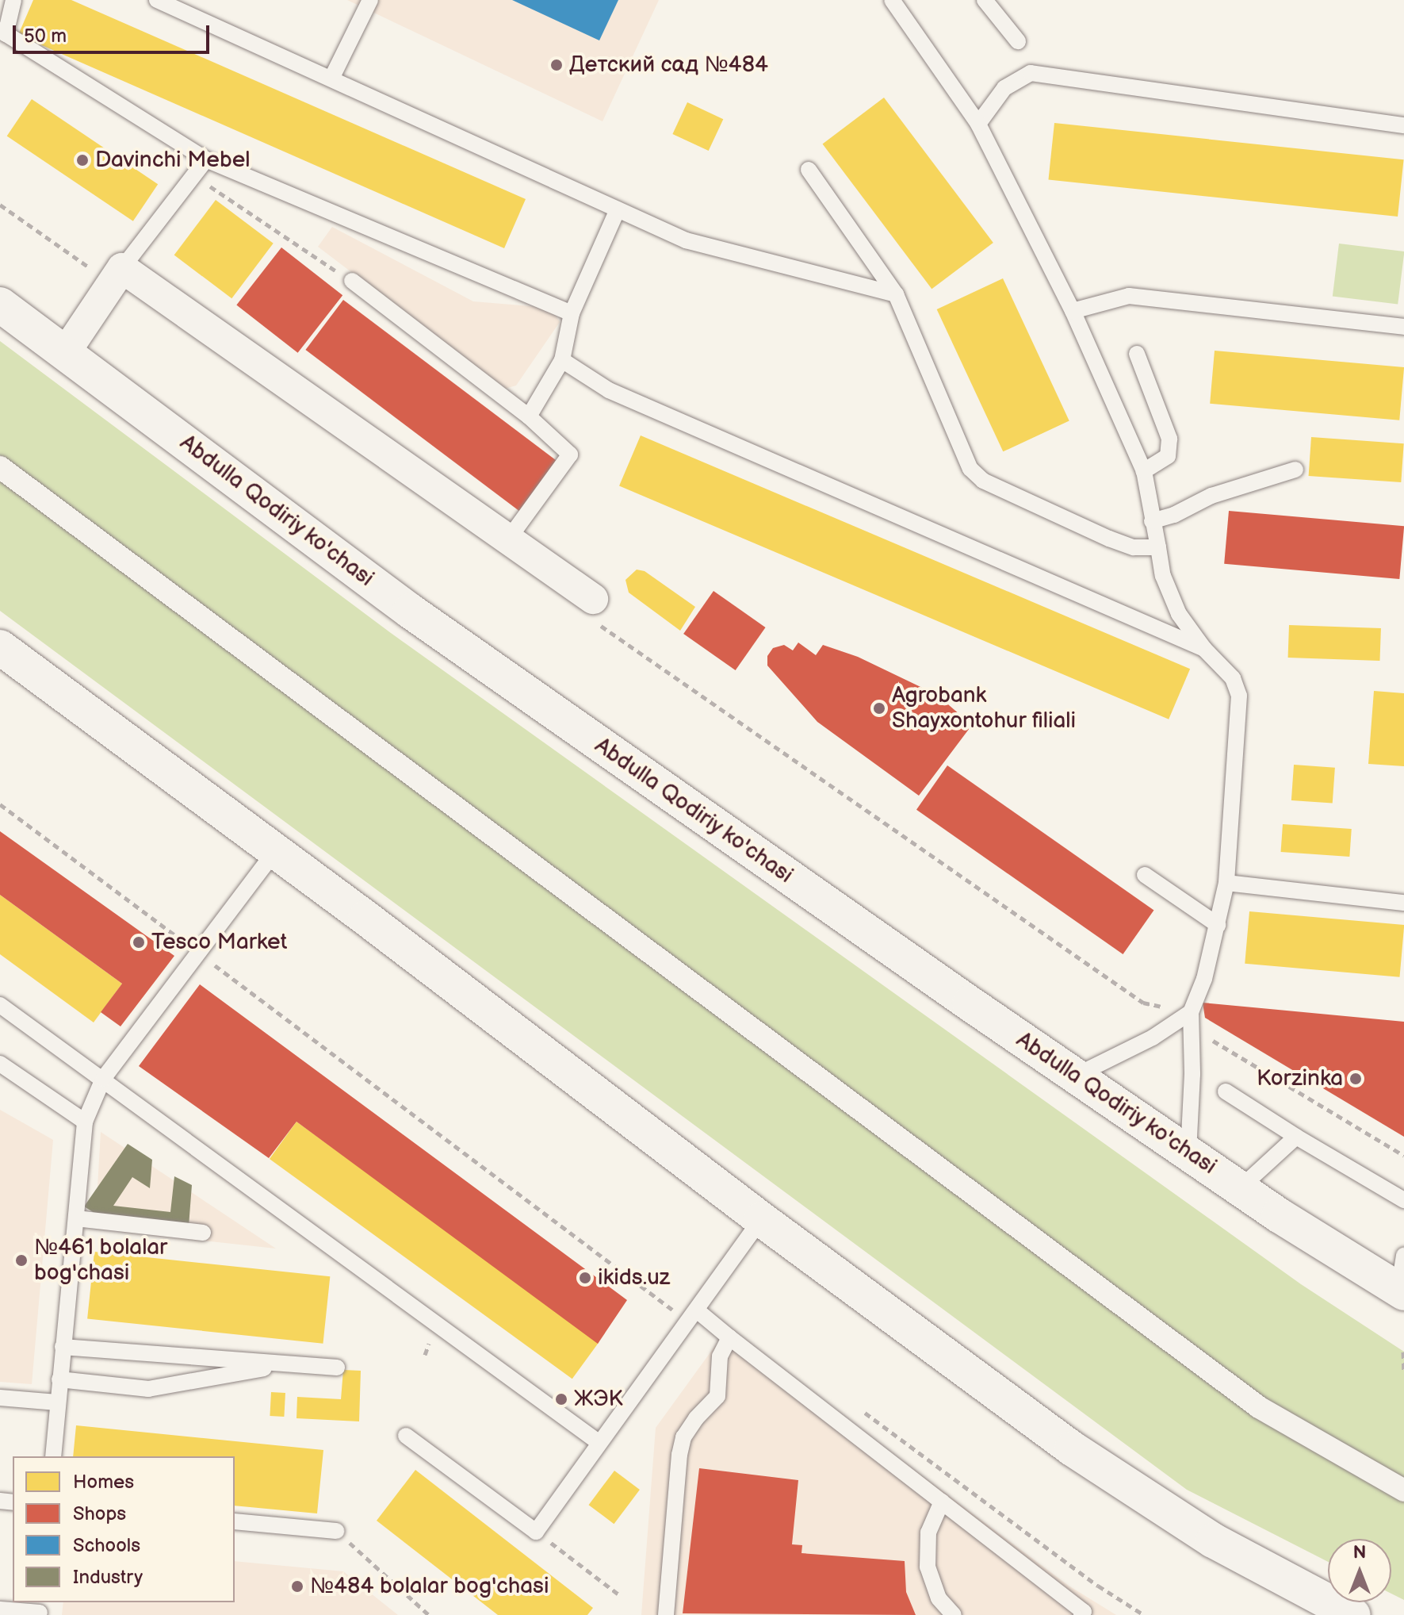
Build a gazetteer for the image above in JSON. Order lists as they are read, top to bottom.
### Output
{
  "streets": {
    "main road": ["Abdulla Qodiriy ko'chasi"]
  },
  "places": [
    "Детский сад №484",
    "Davinchi Mebel",
    "Agrobank Shayxontohur filiali",
    "Tesco Market",
    "Korzinka",
    "№461 bolalar bog'chasi",
    "ikids.uz",
    "ЖЭК",
    "№484 bolalar bog'chasi"
  ],
  "legend": [
    "Homes",
    "Shops",
    "Schools",
    "Industry"
  ],
  "scale_bar": "50 m",
  "north": "top"
}
